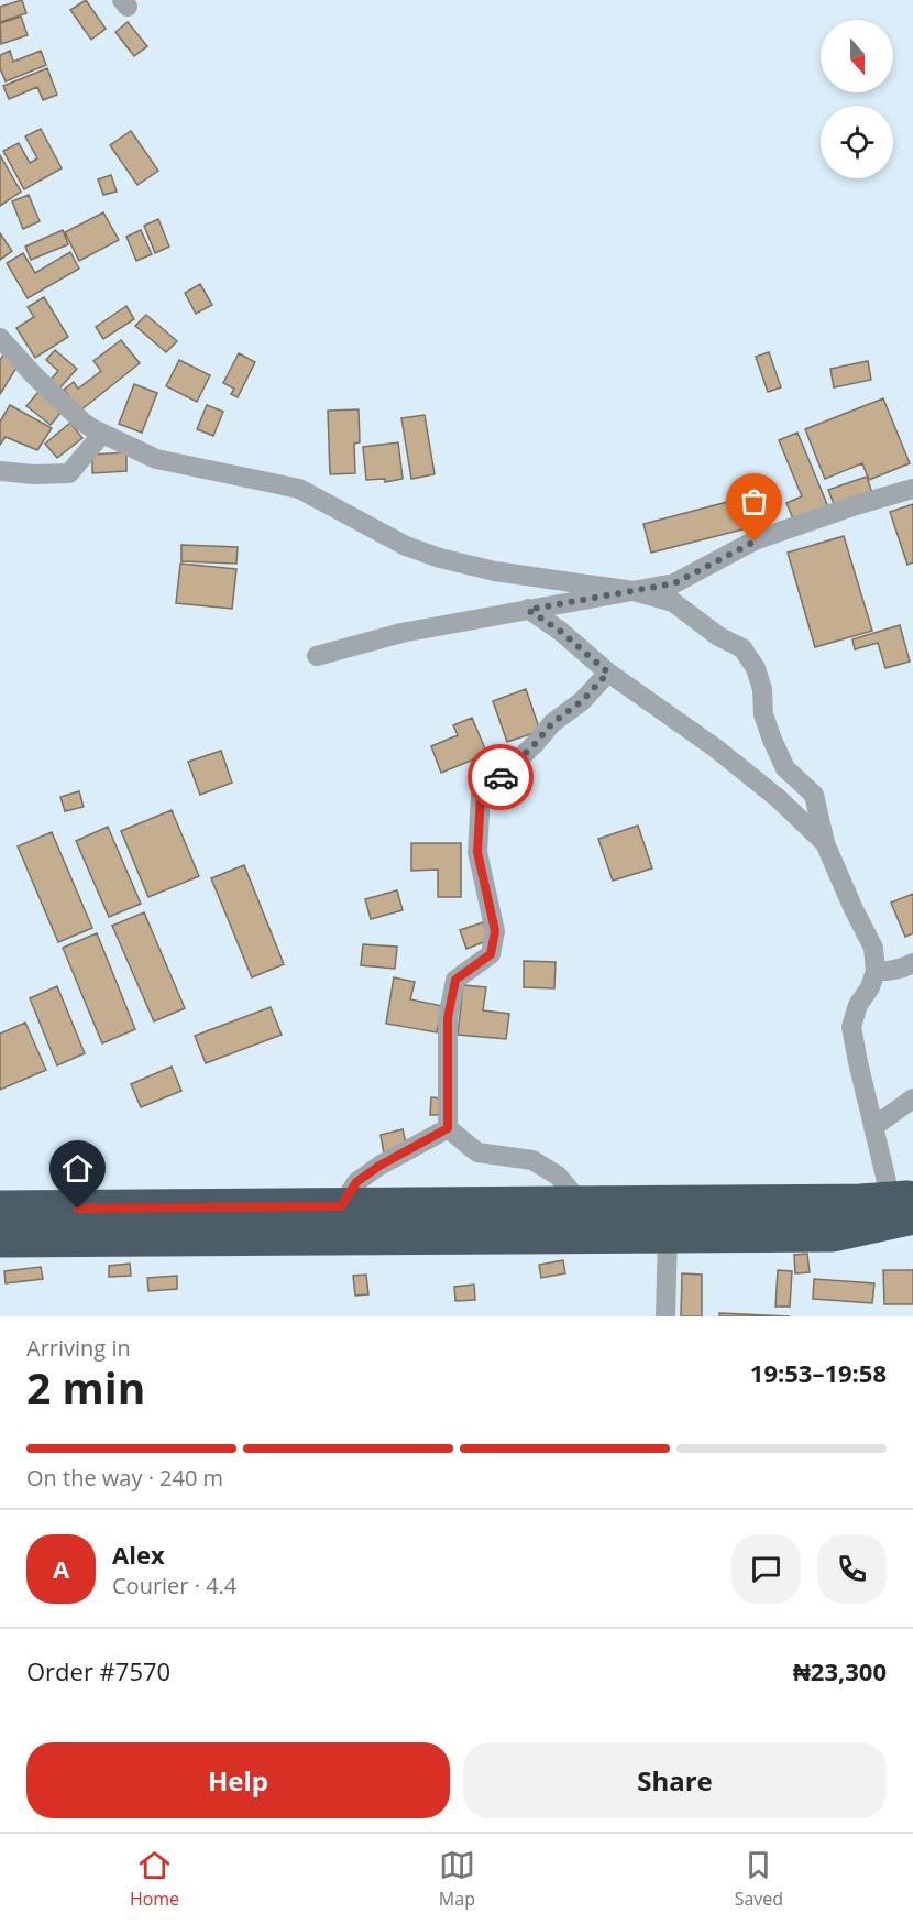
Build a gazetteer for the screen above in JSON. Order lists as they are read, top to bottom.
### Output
{
  "north": "bottom",
  "page": {
    "heading": ["2 min", "Arriving in", "19:53–19:58"],
    "panel": [
      "Alex",
      "Courier · 4.4",
      "Order #7570",
      "₦23,300"
    ],
    "bar": "On the way · 240 m",
    "round": "A",
    "buttons": ["Help", "Share"],
    "tabs": ["Home", "Map", "Saved"]
  }
}
